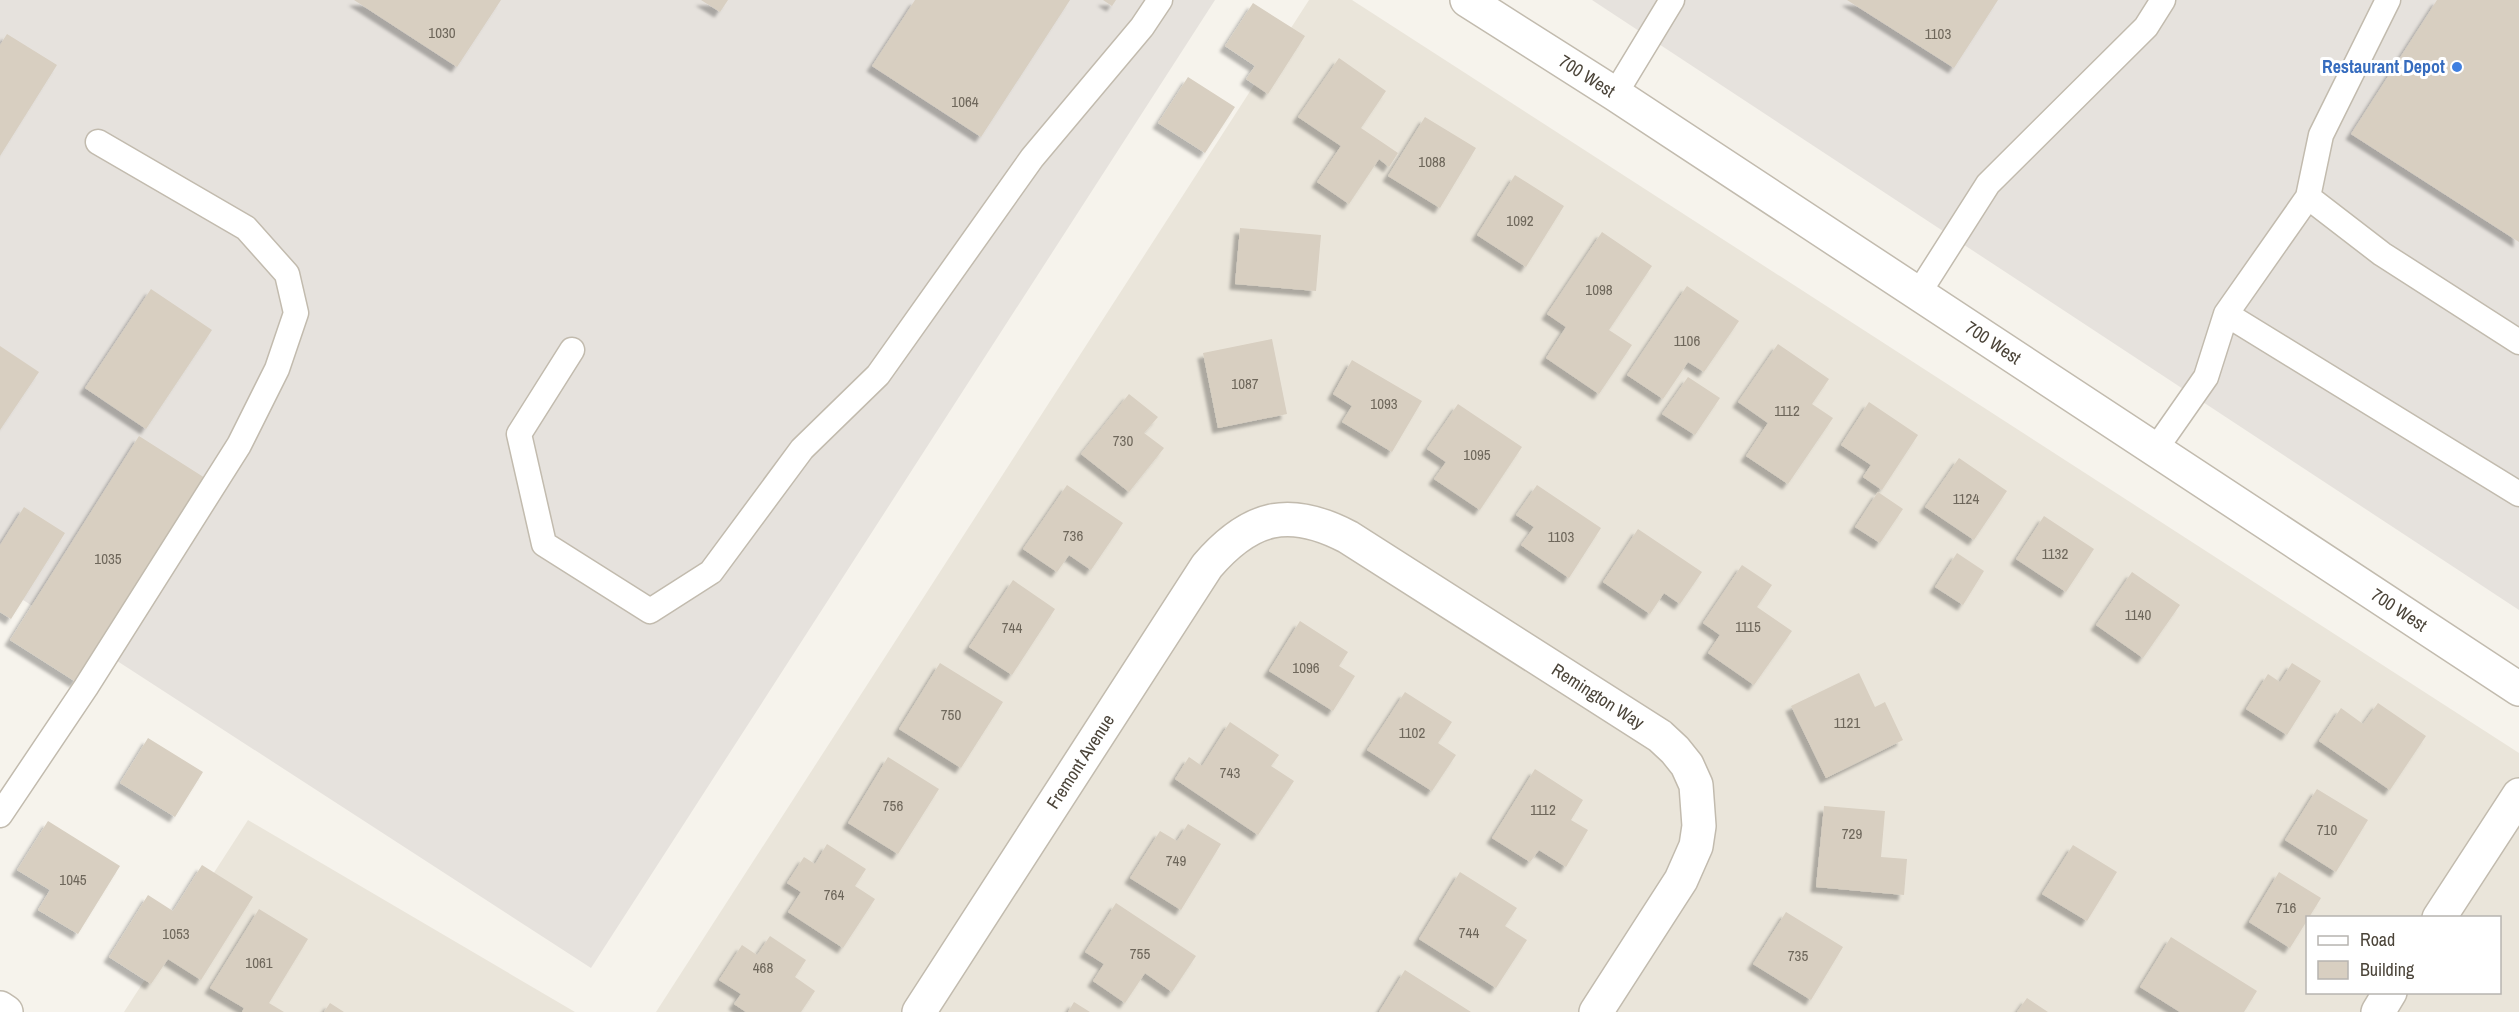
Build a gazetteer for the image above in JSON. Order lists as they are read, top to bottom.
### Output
{
  "streets": {
    "street": ["700 West", "Remington Way", "Fremont Avenue"]
  },
  "crossings": [
    ["Remington Way", "Fremont Avenue"]
  ],
  "places": ["Restaurant Depot"],
  "house_numbers": [
    "1030",
    "1103",
    "1064",
    "1088",
    "1092",
    "1098",
    "1106",
    "1087",
    "1093",
    "1112",
    "730",
    "1095",
    "1124",
    "736",
    "1103",
    "1132",
    "1035",
    "1140",
    "1115",
    "744",
    "1096",
    "750",
    "1121",
    "1102",
    "743",
    "756",
    "1112",
    "710",
    "729",
    "749",
    "1045",
    "764",
    "716",
    "744",
    "1053",
    "755",
    "735",
    "1061",
    "468"
  ],
  "legend": ["Road", "Building"]
}
